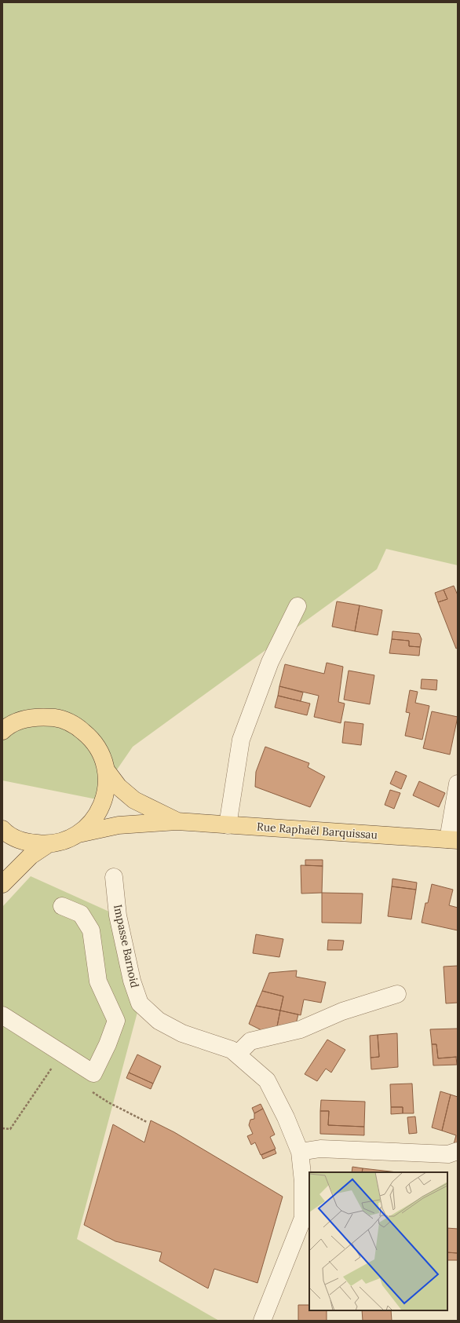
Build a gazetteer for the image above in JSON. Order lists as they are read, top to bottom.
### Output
{
  "streets": {
    "main road": ["Rue Raphaël Barquissau"],
    "street": ["Impasse Barnoid"]
  }
}
